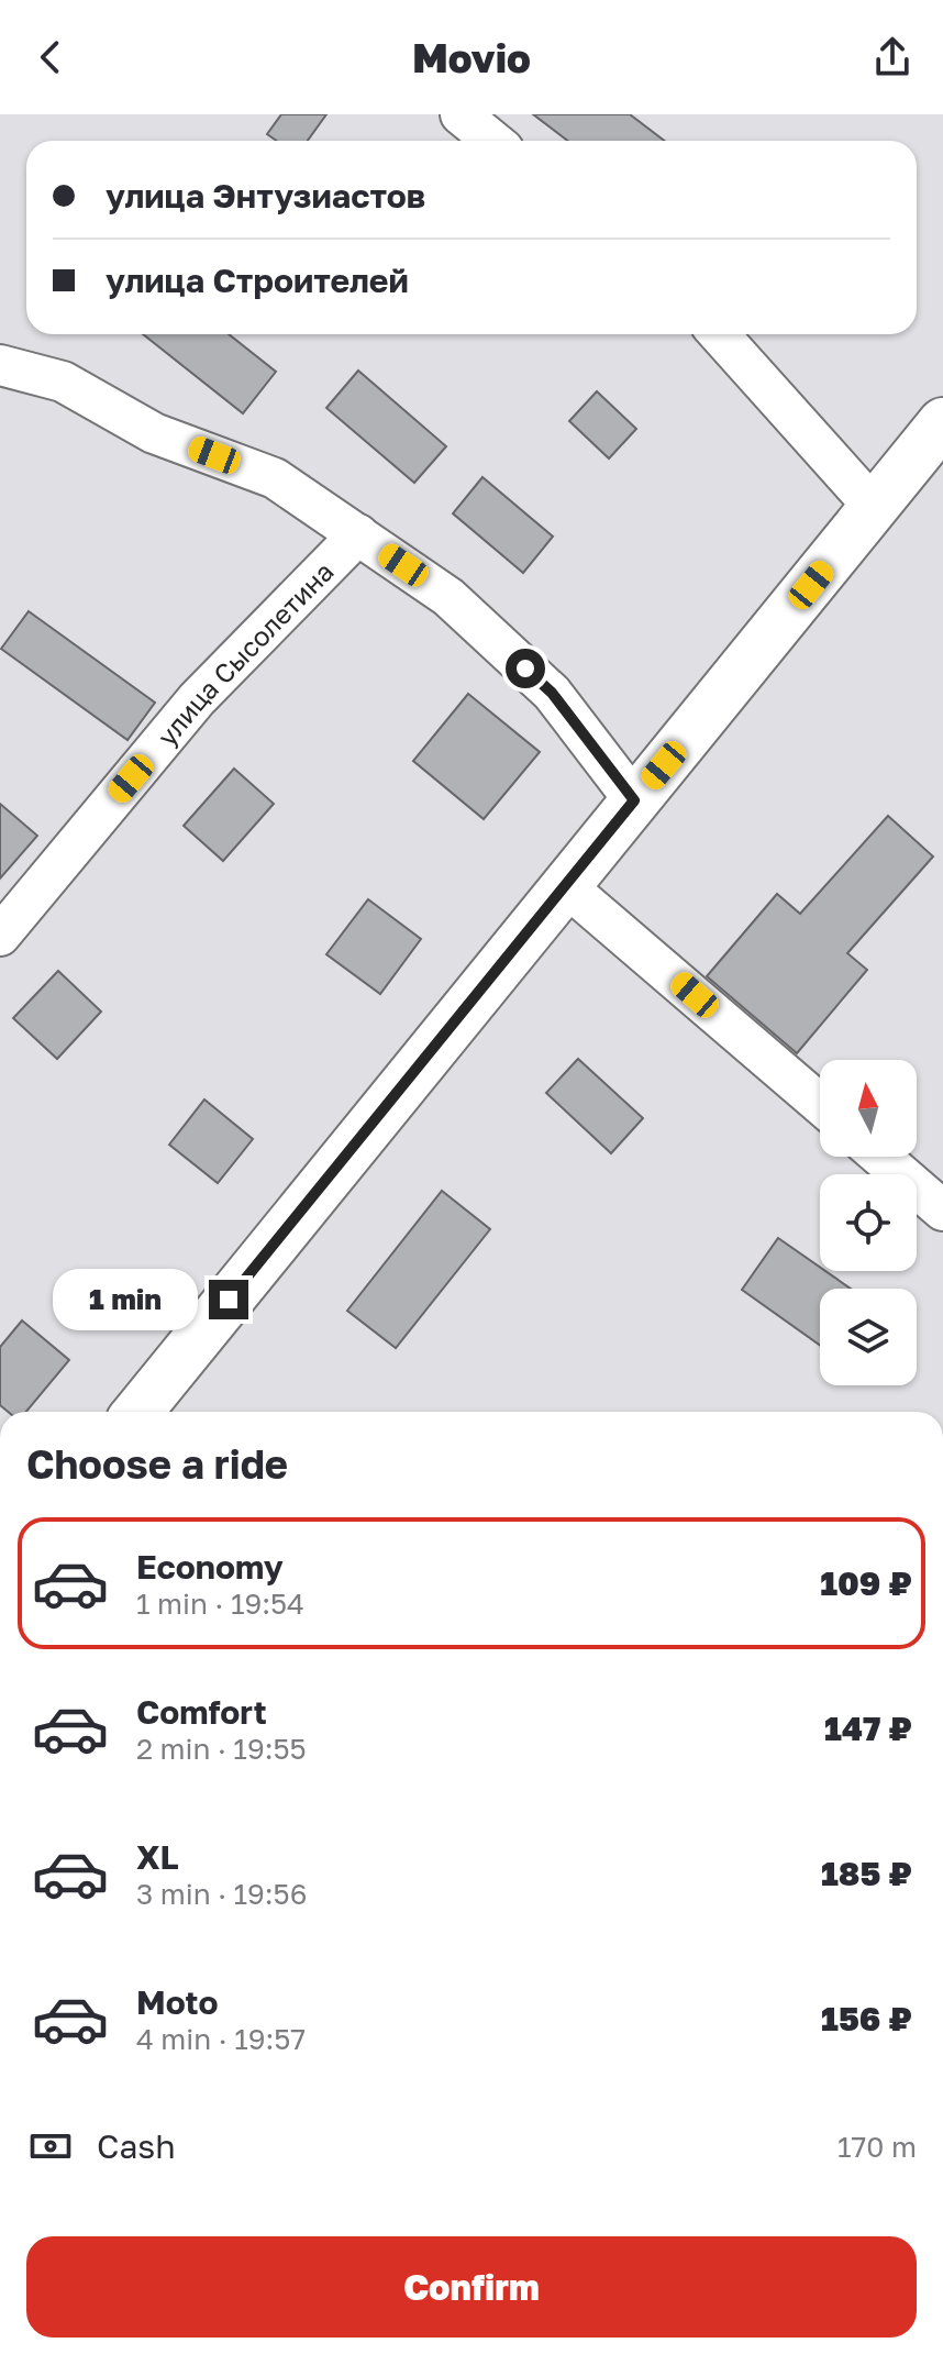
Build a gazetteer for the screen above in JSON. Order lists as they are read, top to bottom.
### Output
{
  "streets": {
    "street": ["улица Сысолетина"]
  },
  "north": "top",
  "page": {
    "header": "Movio",
    "banner": ["улица Энтузиастов", "улица Строителей"],
    "bubble": "1 min",
    "heading": "Choose a ride",
    "list": [
      {
        "name": "Economy",
        "note": "1 min · 19:54",
        "value": "109 ₽"
      },
      {
        "name": "Comfort",
        "note": "2 min · 19:55",
        "value": "147 ₽"
      },
      {
        "name": "XL",
        "note": "3 min · 19:56",
        "value": "185 ₽"
      },
      {
        "name": "Moto",
        "note": "4 min · 19:57",
        "value": "156 ₽"
      }
    ],
    "pay": ["Cash", "170 m"],
    "buttons": "Confirm"
  }
}
